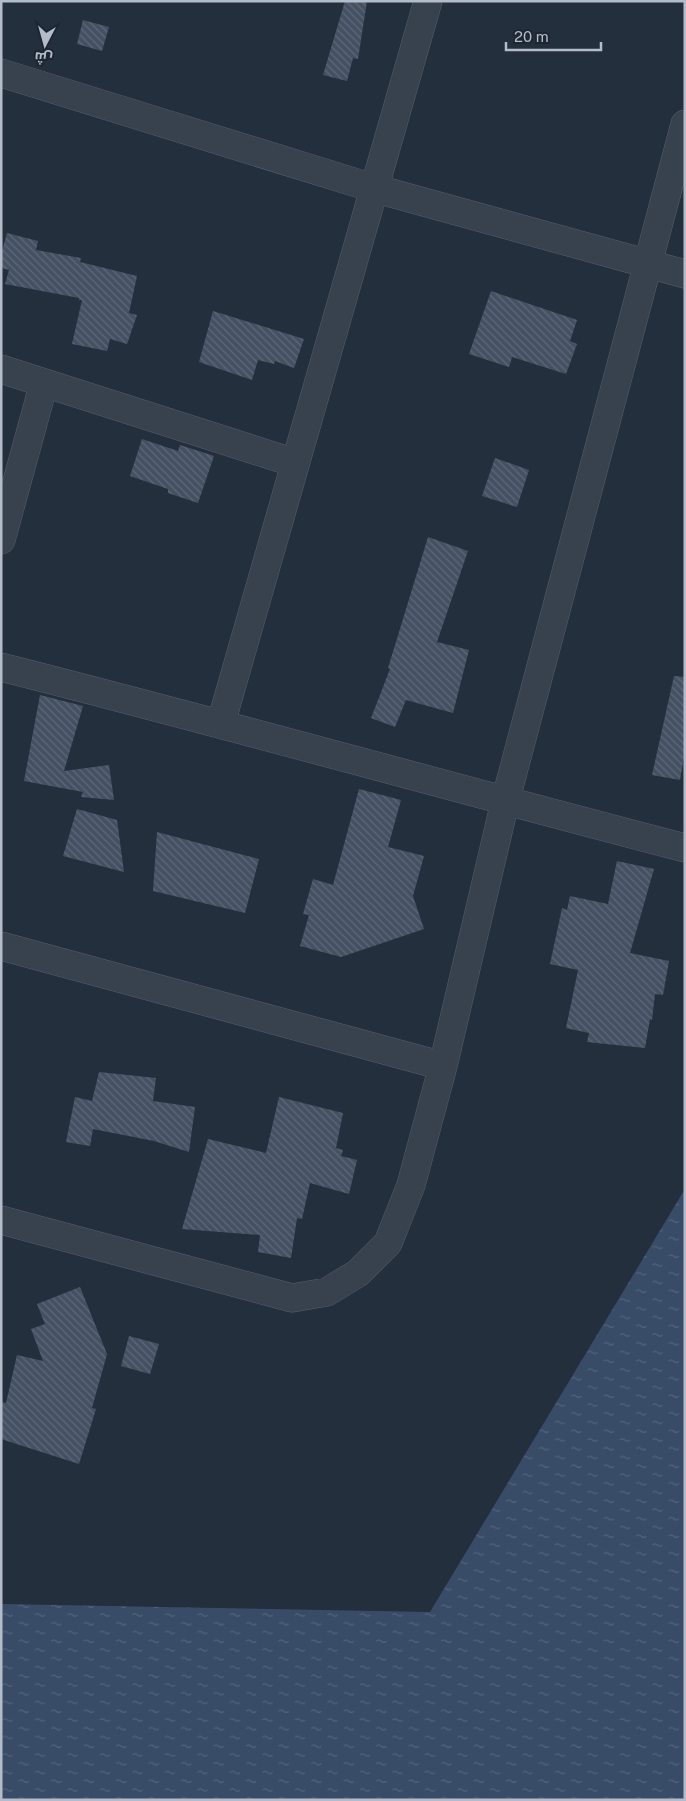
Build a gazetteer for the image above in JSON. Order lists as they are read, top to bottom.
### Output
{
  "scale_bar": "20 m",
  "north": "bottom"
}
